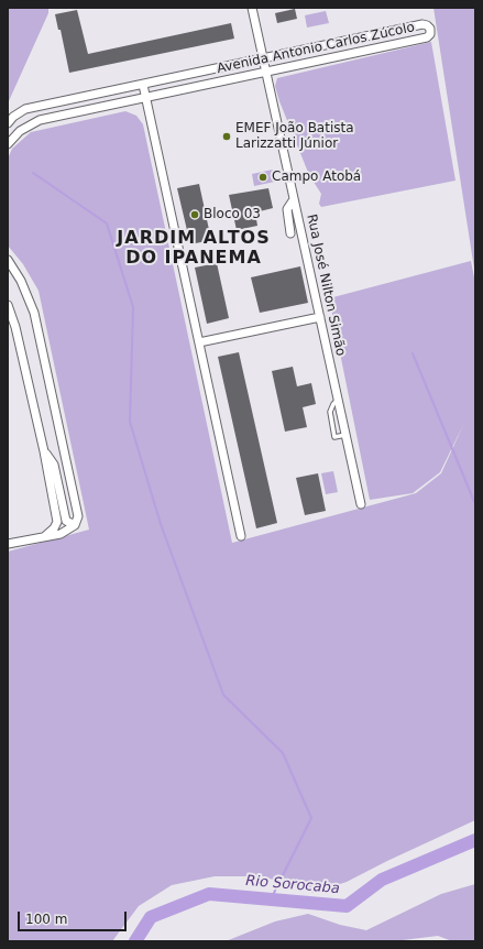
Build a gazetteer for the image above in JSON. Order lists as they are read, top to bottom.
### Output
{
  "streets": {
    "street": ["Avenida Antonio Carlos Zúcolo", "Rua José Nilton Simão"]
  },
  "crossings": [
    ["Avenida Antonio Carlos Zúcolo", "Rua José Nilton Simão"]
  ],
  "districts": ["JARDIM ALTOS DO IPANEMA"],
  "water": ["Rio Sorocaba"],
  "places": ["EMEF João Batista Larizzatti Júnior", "Campo Atobá", "Bloco 03"],
  "scale_bar": "100 m"
}
